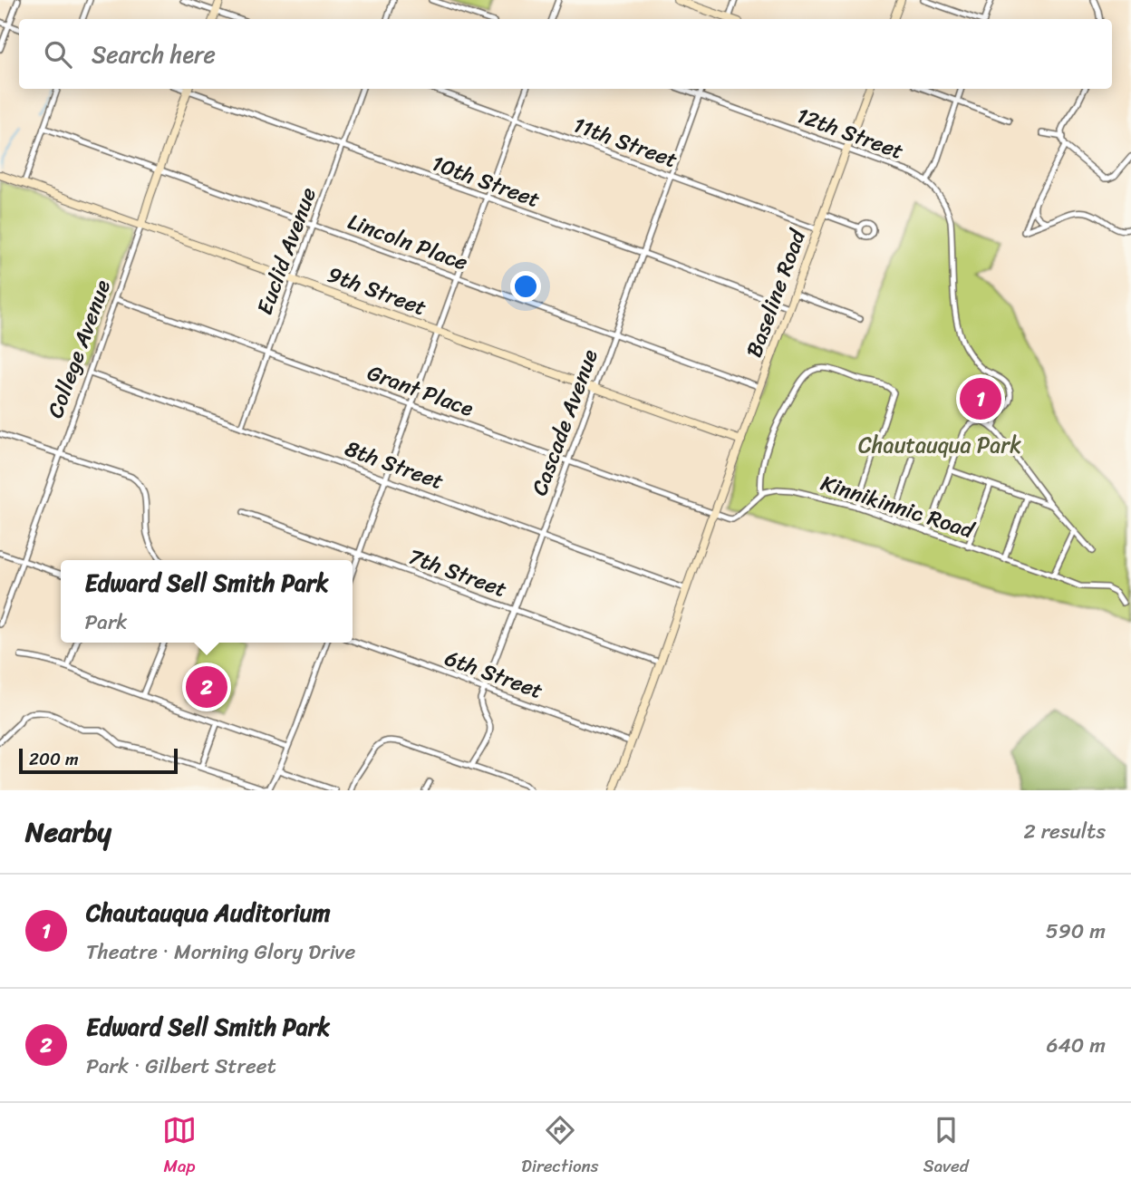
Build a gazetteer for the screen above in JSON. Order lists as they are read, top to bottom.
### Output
{
  "streets": {
    "street": [
      "12th Street",
      "11th Street",
      "10th Street",
      "Lincoln Place",
      "Euclid Avenue",
      "9th Street",
      "Baseline Road",
      "College Avenue",
      "Grant Place",
      "Cascade Avenue",
      "8th Street",
      "Kinnikinnic Road",
      "7th Street",
      "6th Street"
    ]
  },
  "crossings": [
    ["12th Street", "Baseline Road"],
    ["12th Street", "Cascade Avenue"],
    ["11th Street", "Baseline Road"],
    ["11th Street", "Cascade Avenue"],
    ["10th Street", "Euclid Avenue"],
    ["10th Street", "Baseline Road"],
    ["10th Street", "College Avenue"],
    ["10th Street", "Cascade Avenue"],
    ["Lincoln Place", "Euclid Avenue"],
    ["Lincoln Place", "Baseline Road"],
    ["Lincoln Place", "College Avenue"],
    ["Lincoln Place", "Cascade Avenue"],
    ["Euclid Avenue", "9th Street"],
    ["Euclid Avenue", "Grant Place"],
    ["Euclid Avenue", "8th Street"],
    ["9th Street", "Baseline Road"],
    ["9th Street", "College Avenue"],
    ["9th Street", "Cascade Avenue"],
    ["Baseline Road", "Grant Place"],
    ["Baseline Road", "8th Street"],
    ["Baseline Road", "7th Street"],
    ["Baseline Road", "6th Street"],
    ["College Avenue", "Grant Place"],
    ["College Avenue", "8th Street"],
    ["Grant Place", "Cascade Avenue"],
    ["Cascade Avenue", "8th Street"],
    ["Cascade Avenue", "7th Street"],
    ["Cascade Avenue", "6th Street"]
  ],
  "parks": ["Chautauqua Park"],
  "scale_bar": "200 m",
  "page": {
    "search": "Search here",
    "pins": ["1", "2"],
    "popup": ["Edward Sell Smith Park", "Park"],
    "scale": "200 m",
    "heading": ["Nearby", "2 results"],
    "list": [
      {
        "mark": "1",
        "name": "Chautauqua Auditorium",
        "note": "Theatre · Morning Glory Drive",
        "value": "590 m"
      },
      {
        "mark": "2",
        "name": "Edward Sell Smith Park",
        "note": "Park · Gilbert Street",
        "value": "640 m"
      }
    ],
    "nav": ["Map", "Directions", "Saved"]
  }
}
